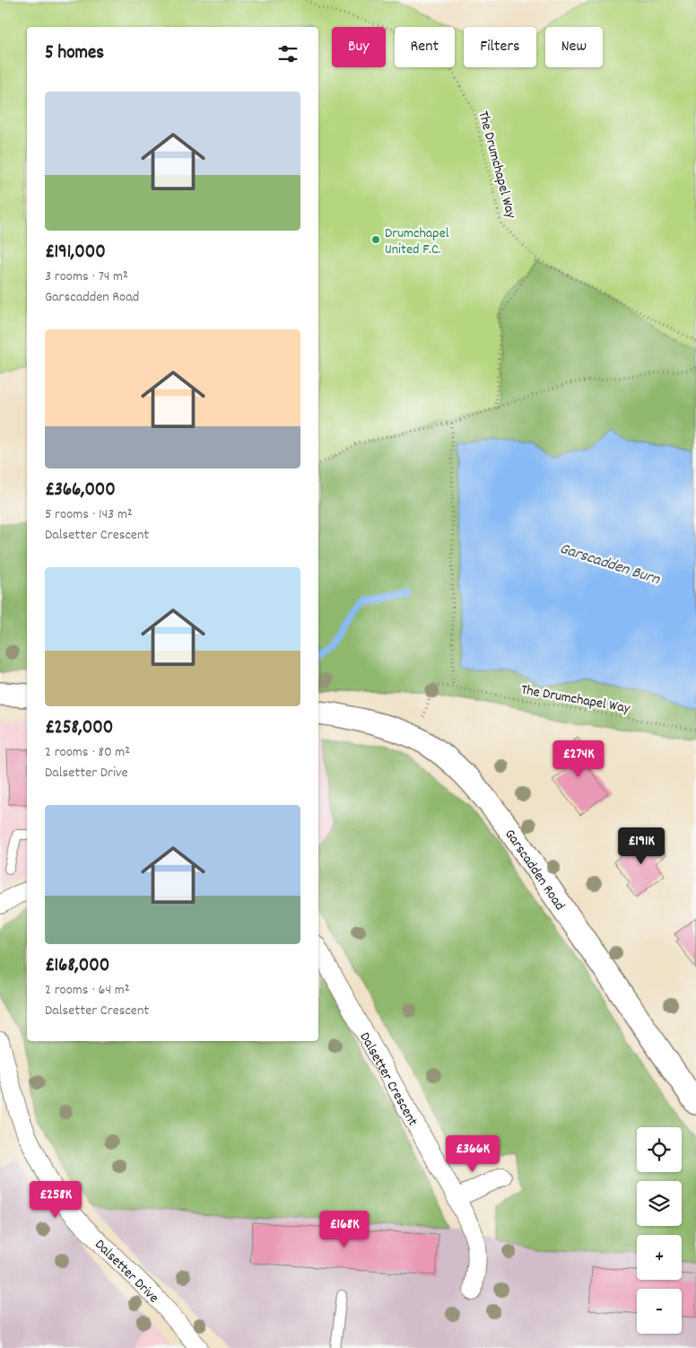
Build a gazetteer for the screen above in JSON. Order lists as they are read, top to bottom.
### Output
{
  "streets": {
    "street": ["Garscadden Road", "Dalsetter Crescent", "Dalsetter Drive"],
    "path": ["The Drumchapel Way"]
  },
  "crossings": [
    ["The Drumchapel Way", "Garscadden Road"]
  ],
  "water": ["Garscadden Burn"],
  "places": ["Drumchapel United F.C."],
  "page": {
    "chip": [
      "Buy",
      "Rent",
      "Filters",
      "New"
    ],
    "heading": "5 homes",
    "list": [
      {
        "name": "£191,000",
        "note": "3 rooms · 74 m² · Garscadden Road"
      },
      {
        "name": "£366,000",
        "note": "5 rooms · 143 m² · Dalsetter Crescent"
      },
      {
        "name": "£258,000",
        "note": "2 rooms · 80 m² · Dalsetter Drive"
      },
      {
        "name": "£168,000",
        "note": "2 rooms · 64 m² · Dalsetter Crescent"
      }
    ],
    "price": [
      "£274K",
      "£191K",
      "£366K",
      "£258K",
      "£168K"
    ],
    "map_buttons": ["+", "−"]
  }
}
